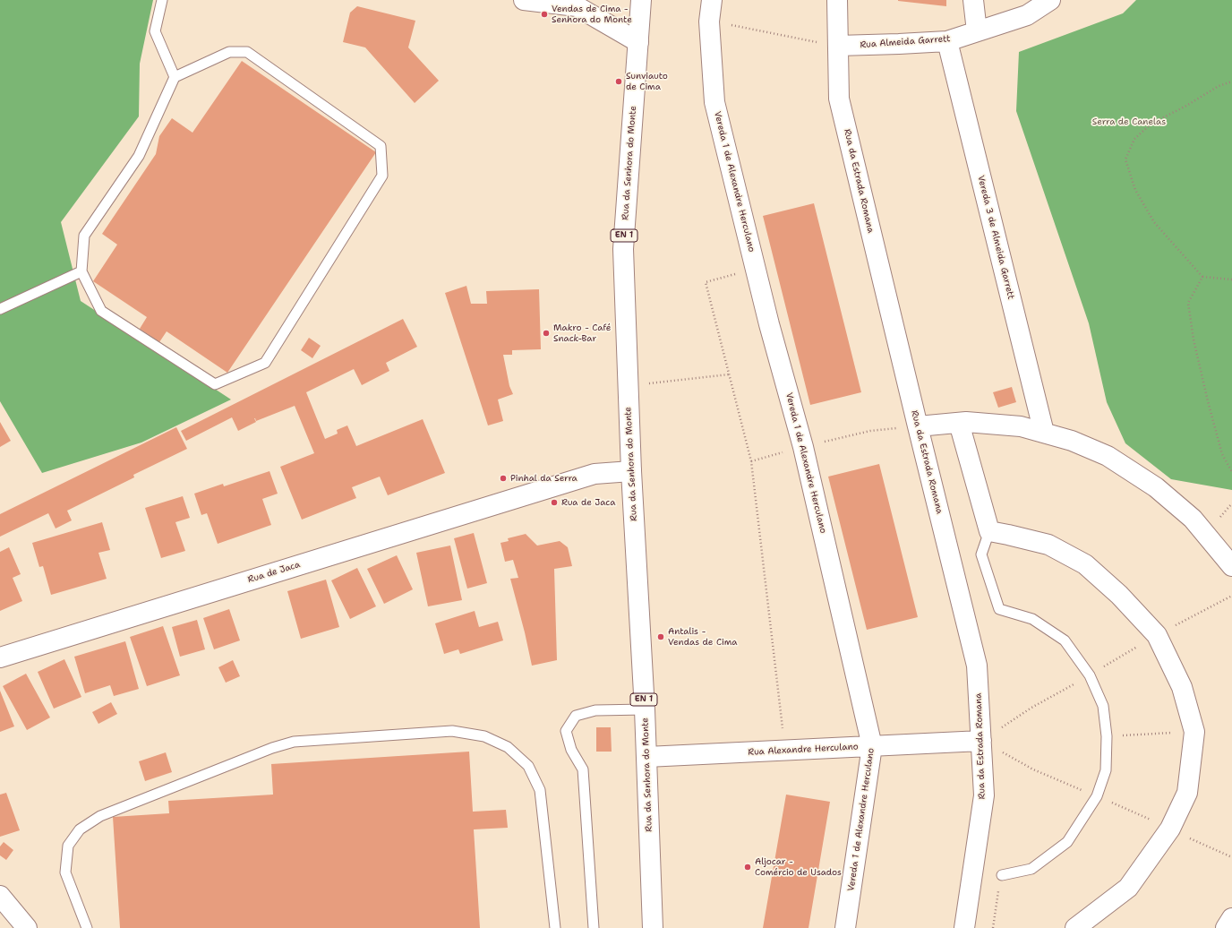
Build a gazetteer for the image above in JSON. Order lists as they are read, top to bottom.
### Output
{
  "streets": {
    "street": [
      "Rua Almeida Garrett",
      "Rua da Senhora do Monte",
      "Rua da Estrada Romana",
      "Vereda 1 de Alexandre Herculano",
      "EN 1",
      "Vereda 3 de Almeida Garrett",
      "Rua de Jaca",
      "Rua Alexandre Herculano"
    ]
  },
  "crossings": [
    ["Rua Almeida Garrett", "Rua da Estrada Romana"],
    ["Rua Almeida Garrett", "Vereda 3 de Almeida Garrett"],
    ["Rua da Senhora do Monte", "Rua de Jaca"],
    ["Rua da Senhora do Monte", "Rua Alexandre Herculano"],
    ["Rua da Estrada Romana", "Rua Alexandre Herculano"],
    ["Vereda 1 de Alexandre Herculano", "Rua Alexandre Herculano"]
  ],
  "parks": ["Serra de Canelas"],
  "places": [
    "Vendas de Cima - Senhora do Monte",
    "Sunviauto de Cima",
    "Makro - Café Snack-Bar",
    "Pinhal da Serra",
    "Rua de Jaca",
    "Antalis - Vendas de Cima",
    "Aljocar - Comércio de Usados"
  ]
}
